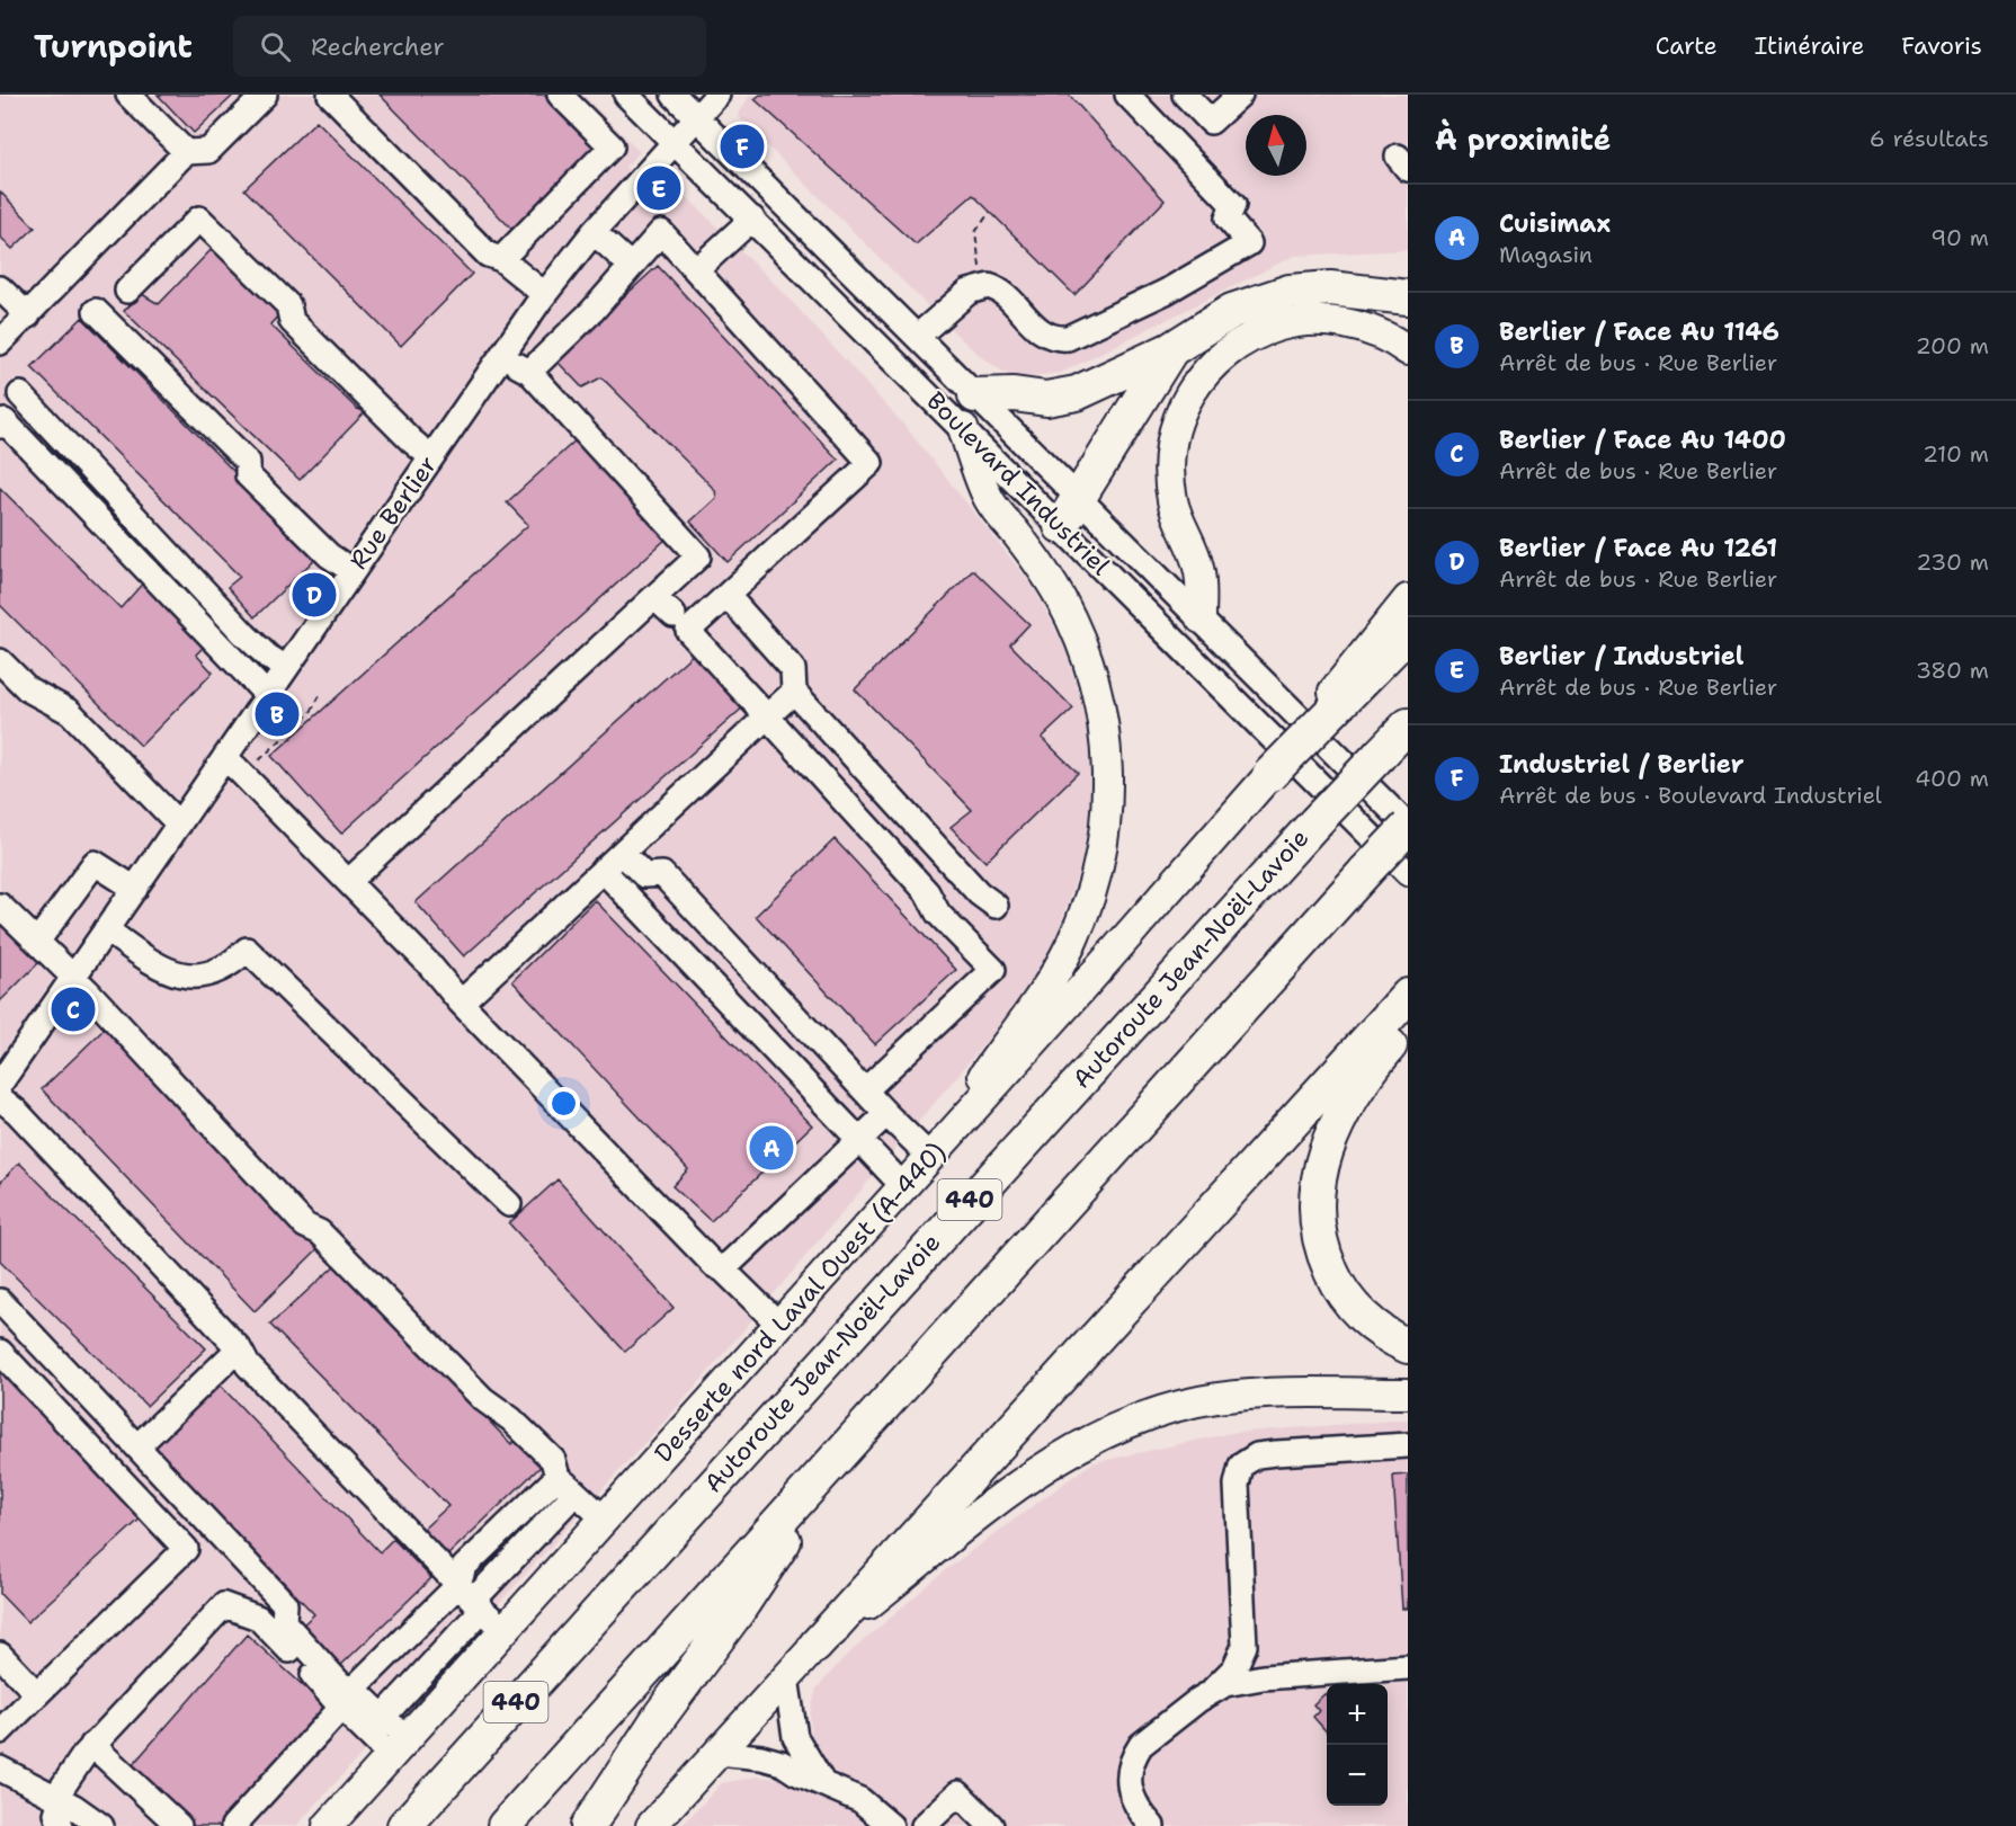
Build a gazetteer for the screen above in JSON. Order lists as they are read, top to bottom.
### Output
{
  "streets": {
    "highway": ["Autoroute Jean-Noël-Lavoie", "440"],
    "main road": ["Desserte nord Laval Ouest (A-440)"],
    "street": ["Boulevard Industriel", "Rue Berlier"]
  },
  "crossings": [
    ["Boulevard Industriel", "Rue Berlier"],
    ["Boulevard Industriel", "440"]
  ],
  "north": "top",
  "page": {
    "header": "Turnpoint",
    "search": "Rechercher",
    "nav": ["Carte", "Itinéraire", "Favoris"],
    "heading": ["À proximité", "6 résultats"],
    "pins": [
      "F",
      "E",
      "D",
      "B",
      "C",
      "A"
    ],
    "list": [
      {
        "mark": "A",
        "name": "Cuisimax",
        "note": "Magasin",
        "value": "90 m"
      },
      {
        "mark": "B",
        "name": "Berlier / Face Au 1146",
        "note": "Arrêt de bus · Rue Berlier",
        "value": "200 m"
      },
      {
        "mark": "C",
        "name": "Berlier / Face Au 1400",
        "note": "Arrêt de bus · Rue Berlier",
        "value": "210 m"
      },
      {
        "mark": "D",
        "name": "Berlier / Face Au 1261",
        "note": "Arrêt de bus · Rue Berlier",
        "value": "230 m"
      },
      {
        "mark": "E",
        "name": "Berlier / Industriel",
        "note": "Arrêt de bus · Rue Berlier",
        "value": "380 m"
      },
      {
        "mark": "F",
        "name": "Industriel / Berlier",
        "note": "Arrêt de bus · Boulevard Industriel",
        "value": "400 m"
      }
    ],
    "map_buttons": ["+", "−"]
  }
}
